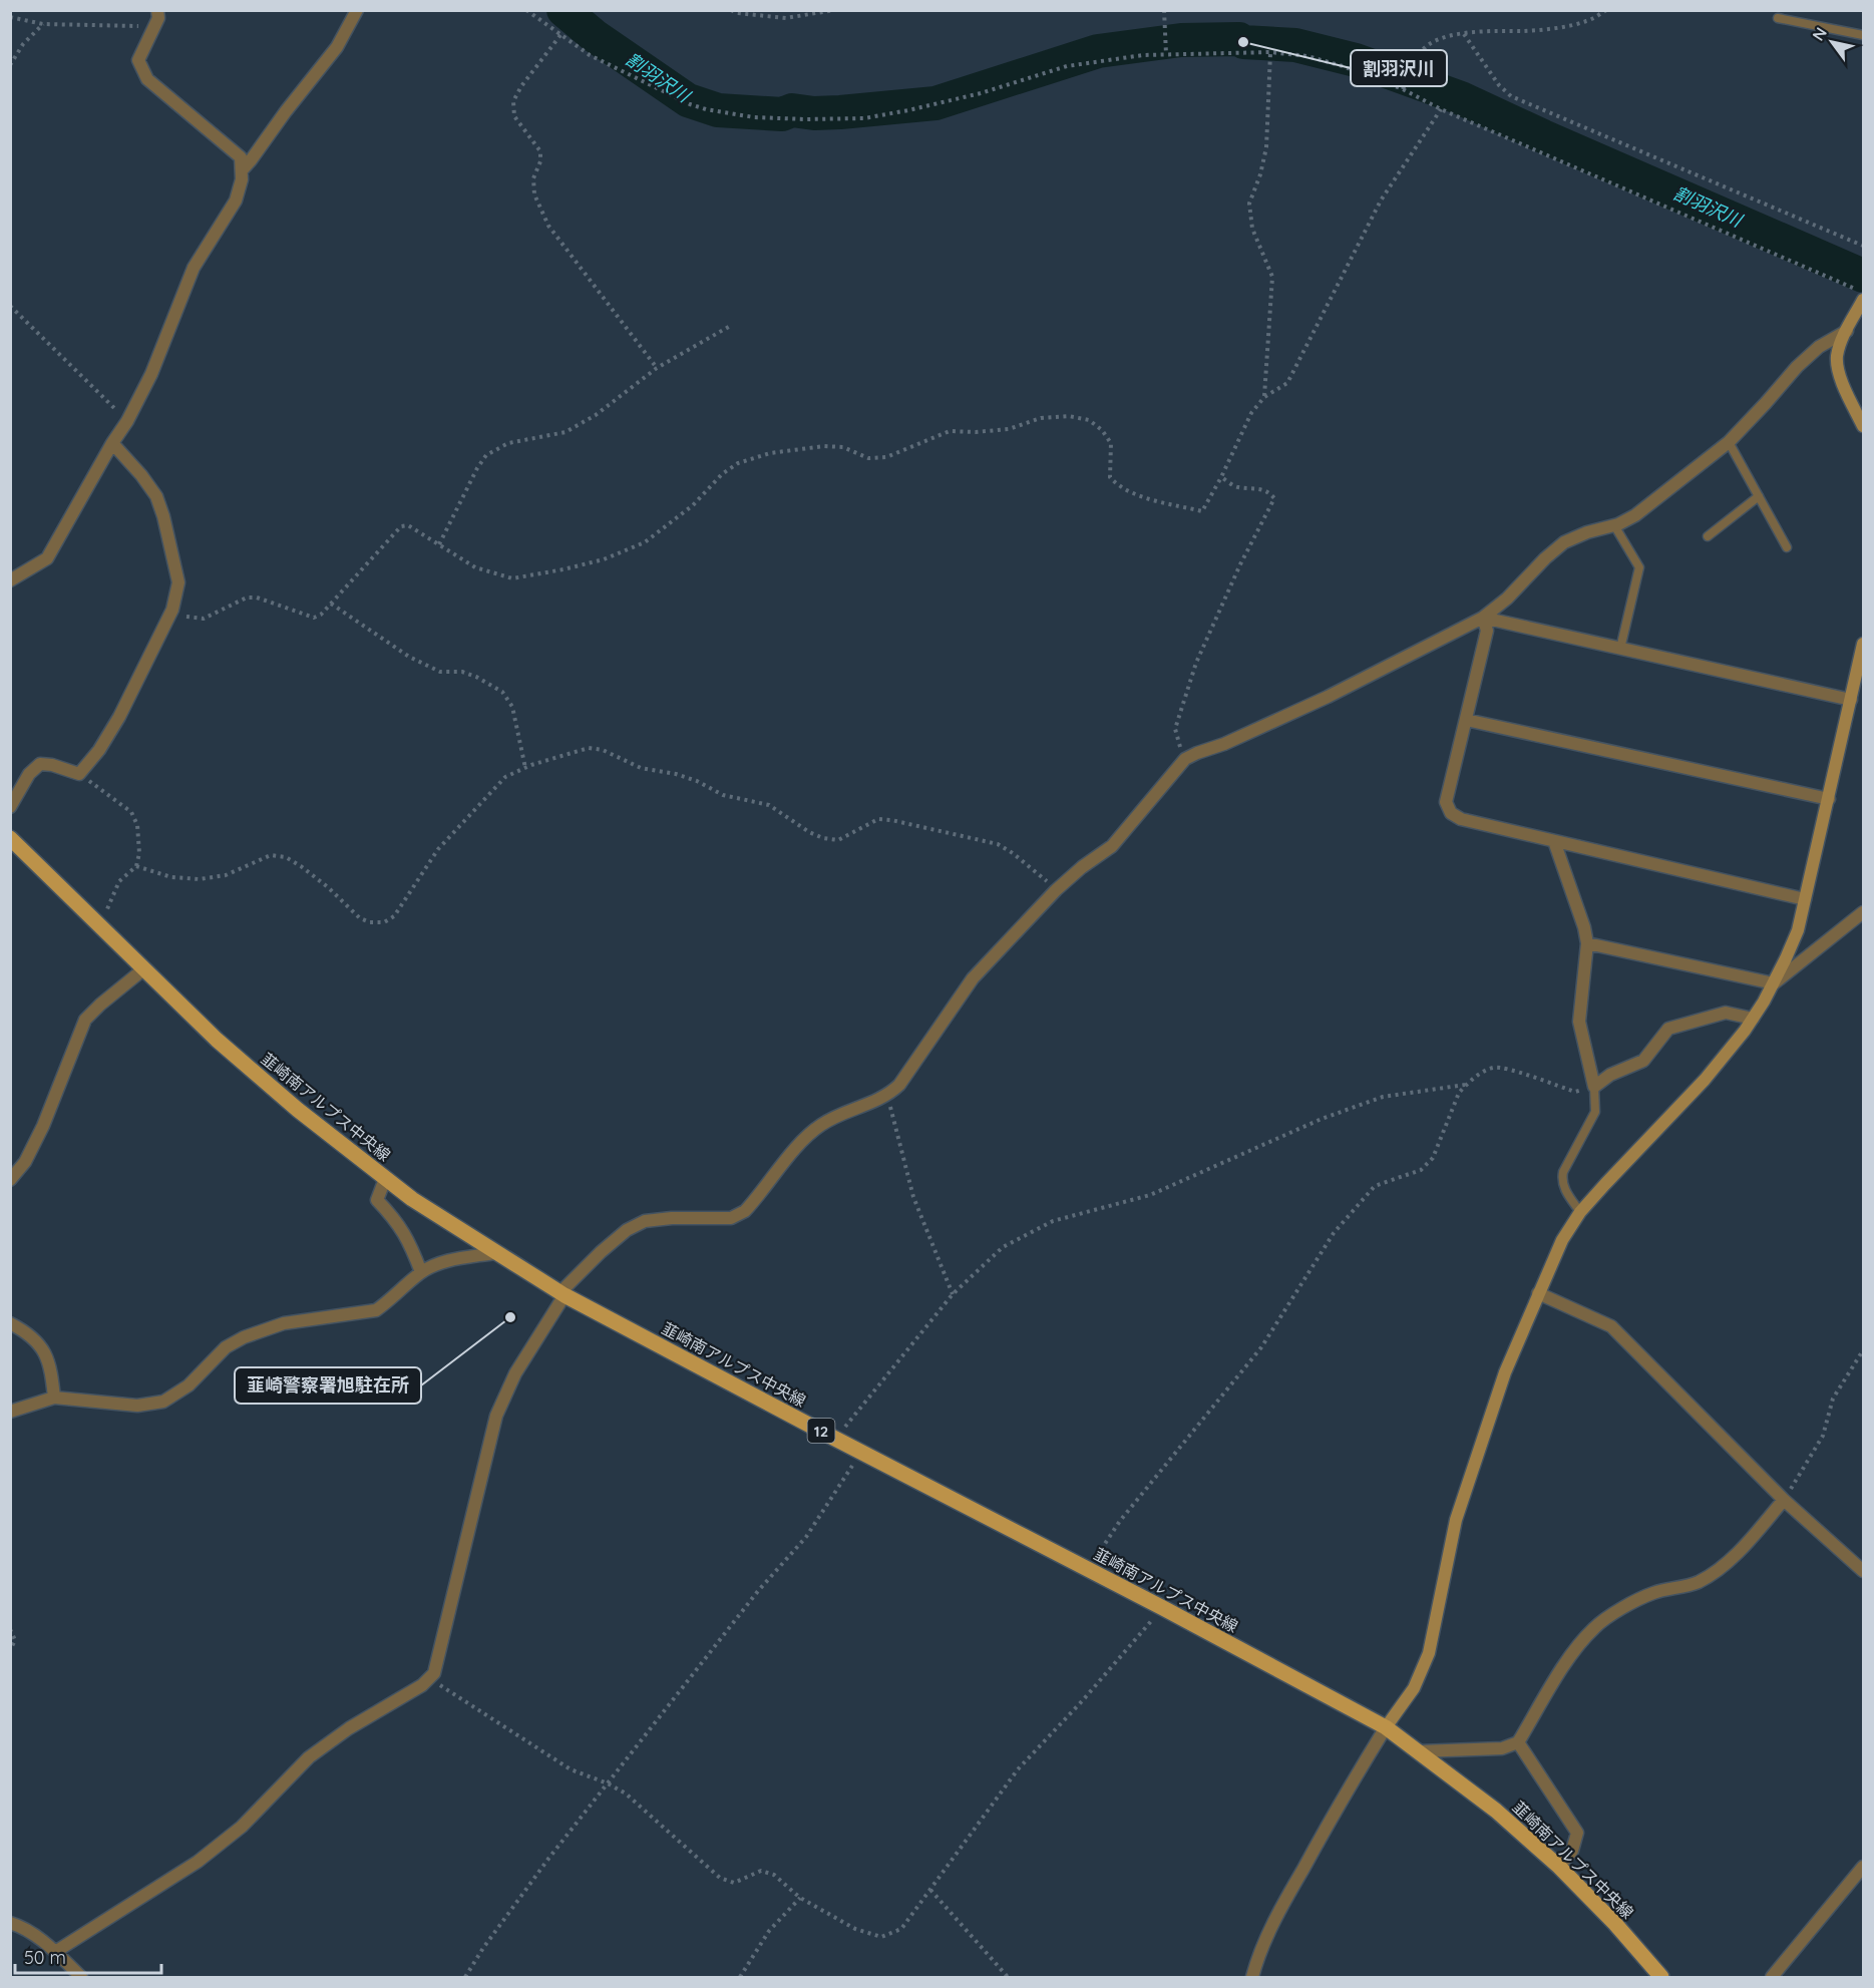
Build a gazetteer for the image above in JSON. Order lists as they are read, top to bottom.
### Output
{
  "streets": {
    "main road": ["韮崎南アルプス中央線", "12"]
  },
  "water": ["割羽沢川"],
  "places": ["割羽沢川", "韮崎警察署旭駐在所"],
  "scale_bar": "50 m",
  "north": "top left"
}
